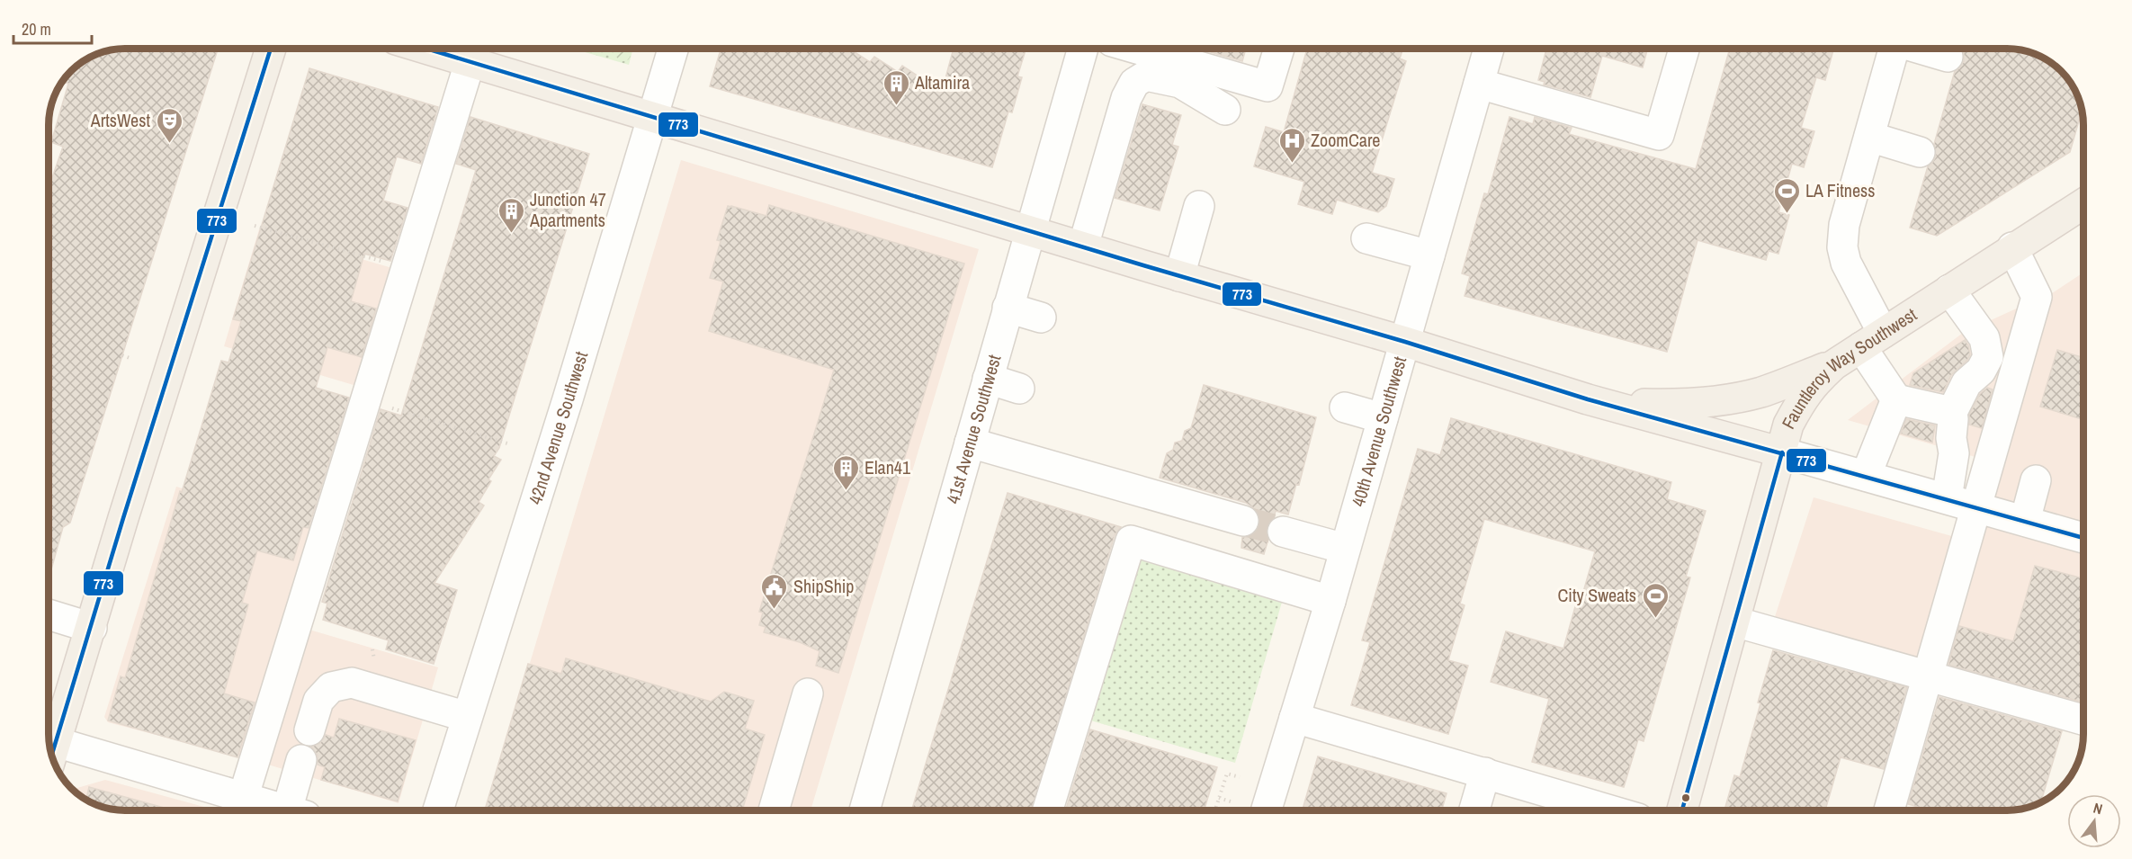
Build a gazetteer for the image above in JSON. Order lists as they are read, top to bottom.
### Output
{
  "streets": {
    "main road": ["Fauntleroy Way Southwest"],
    "street": ["42nd Avenue Southwest", "41st Avenue Southwest", "40th Avenue Southwest"]
  },
  "places": {
    "building": ["Altamira", "Junction 47 Apartments", "Elan41"],
    "theatre": ["ArtsWest"],
    "hospital": ["ZoomCare"],
    "sports": ["LA Fitness", "City Sweats"],
    "public building": ["ShipShip"]
  },
  "lines": ["transit line 773"],
  "scale_bar": "20 m",
  "north": "top"
}
